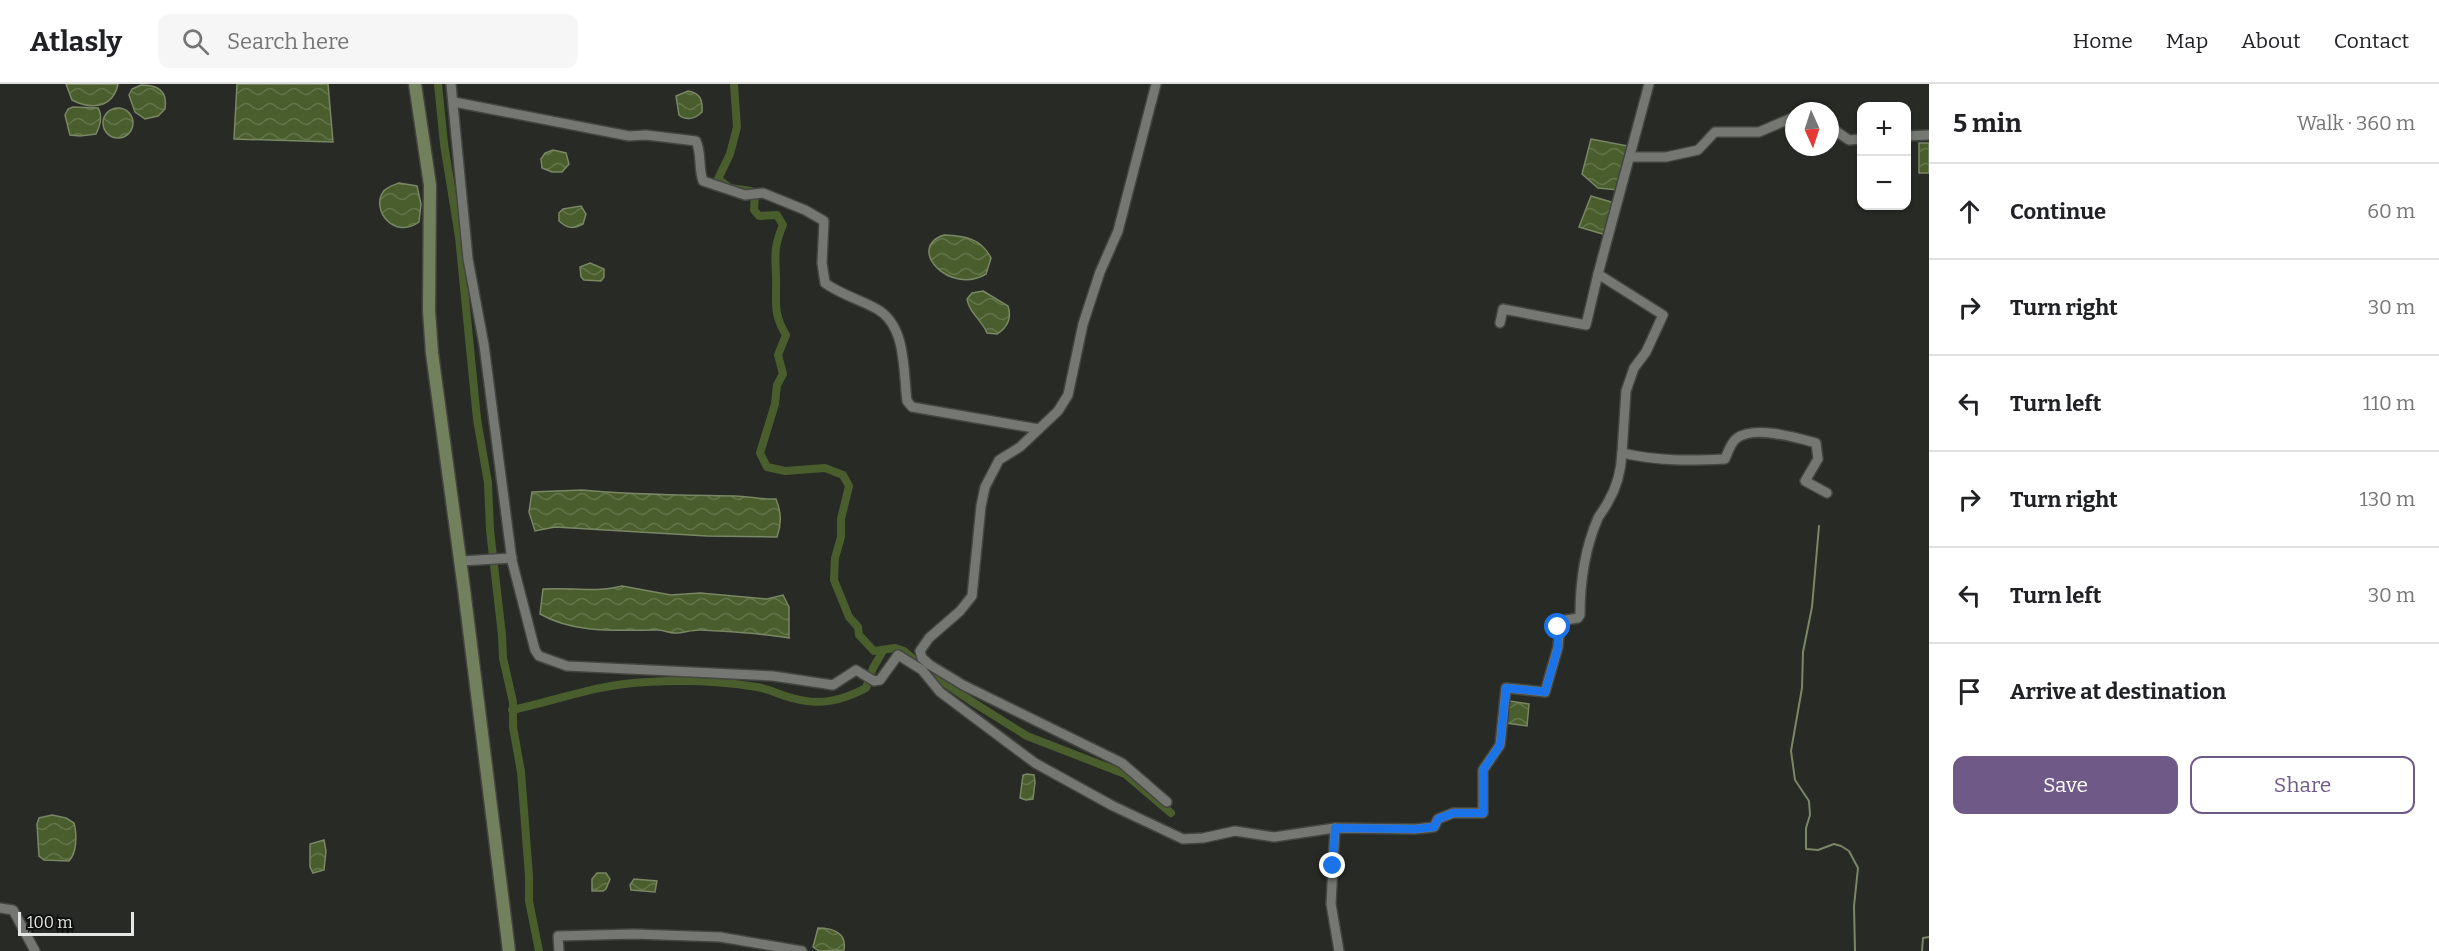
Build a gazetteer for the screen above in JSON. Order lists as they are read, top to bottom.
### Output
{
  "scale_bar": "100 m",
  "north": "bottom",
  "page": {
    "header": "Atlasly",
    "search": "Search here",
    "nav": [
      "Home",
      "Map",
      "About",
      "Contact"
    ],
    "heading": ["5 min", "Walk · 360 m"],
    "map_buttons": ["+", "−"],
    "list": [
      ["Continue", "60 m"],
      ["Turn right", "30 m"],
      ["Turn left", "110 m"],
      ["Turn right", "130 m"],
      ["Turn left", "30 m"],
      "Arrive at destination"
    ],
    "buttons": ["Save", "Share"],
    "scale": "100 m"
  }
}
